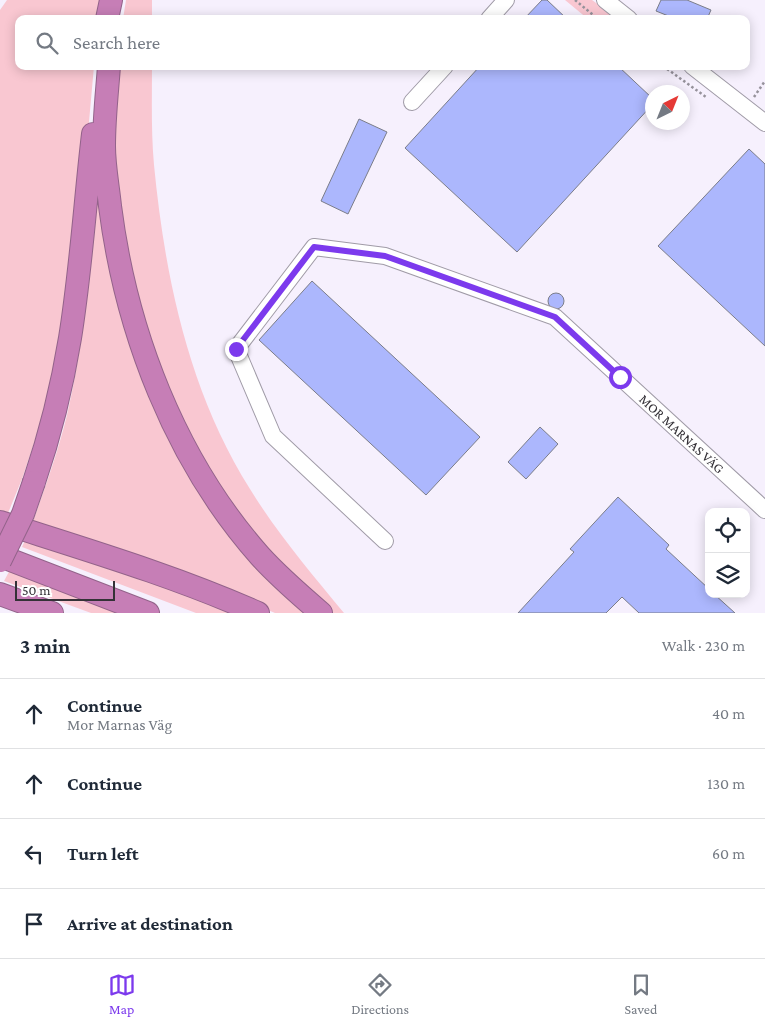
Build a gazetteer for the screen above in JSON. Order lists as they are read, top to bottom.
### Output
{
  "streets": {
    "street": ["MOR MARNAS VÄG"]
  },
  "scale_bar": "50 m",
  "north": "top right",
  "page": {
    "search": "Search here",
    "scale": "50 m",
    "heading": ["3 min", "Walk · 230 m"],
    "list": [
      ["Continue", "Mor Marnas Väg", "40 m"],
      ["Continue", "130 m"],
      ["Turn left", "60 m"],
      "Arrive at destination"
    ],
    "nav": ["Map", "Directions", "Saved"]
  }
}
